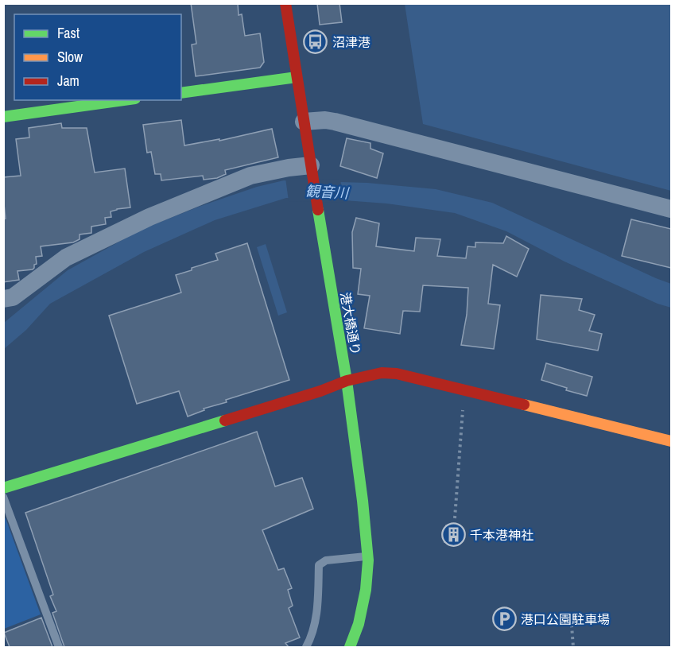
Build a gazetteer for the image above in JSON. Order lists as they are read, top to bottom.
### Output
{
  "streets": {
    "street": ["港大橋通り"]
  },
  "water": ["観音川"],
  "places": {
    "bus stop": ["沼津港"],
    "building": ["千本港神社"],
    "parking": ["港口公園駐車場"]
  },
  "legend": ["Fast", "Slow", "Jam"]
}
